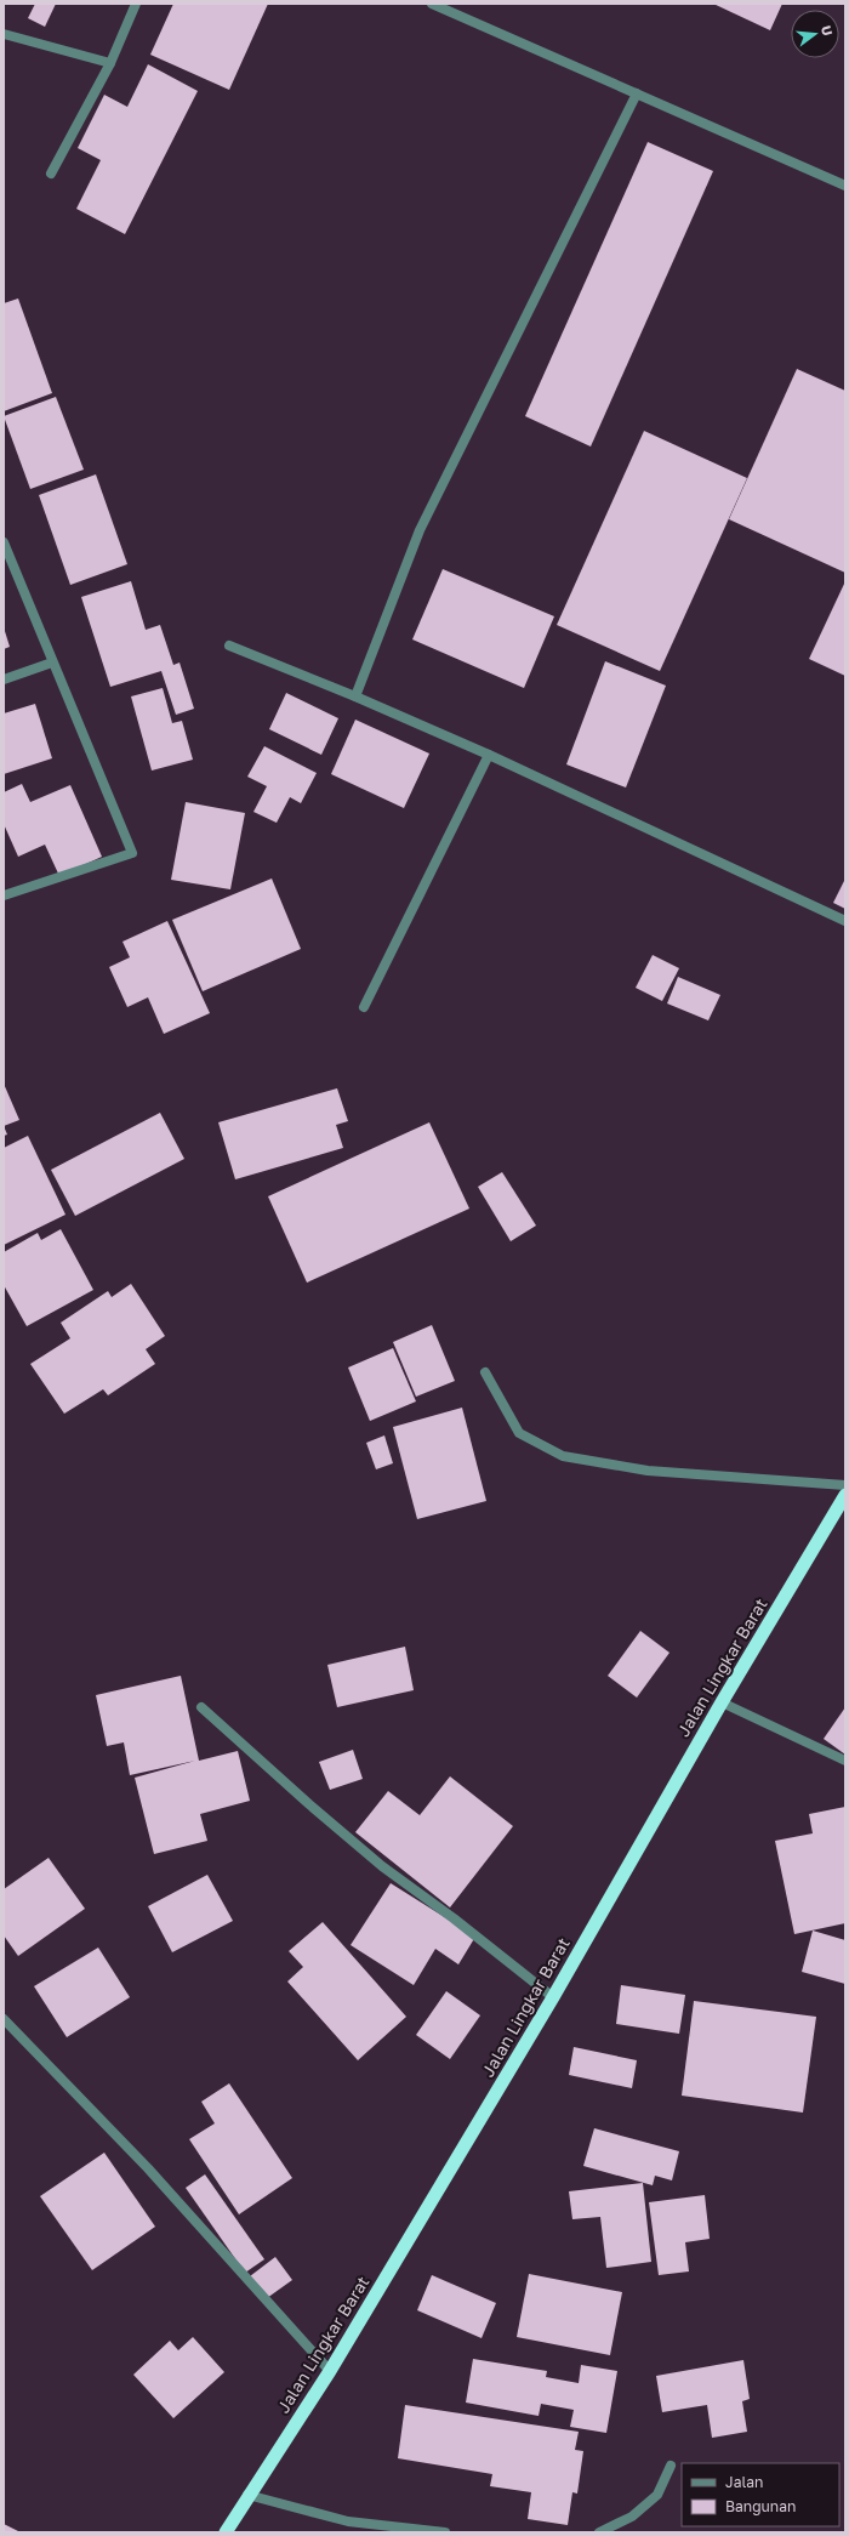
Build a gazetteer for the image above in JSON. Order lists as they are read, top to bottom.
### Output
{
  "streets": {
    "highway": ["Jalan Lingkar Barat"]
  },
  "legend": ["Jalan", "Bangunan"],
  "north": "right"
}
